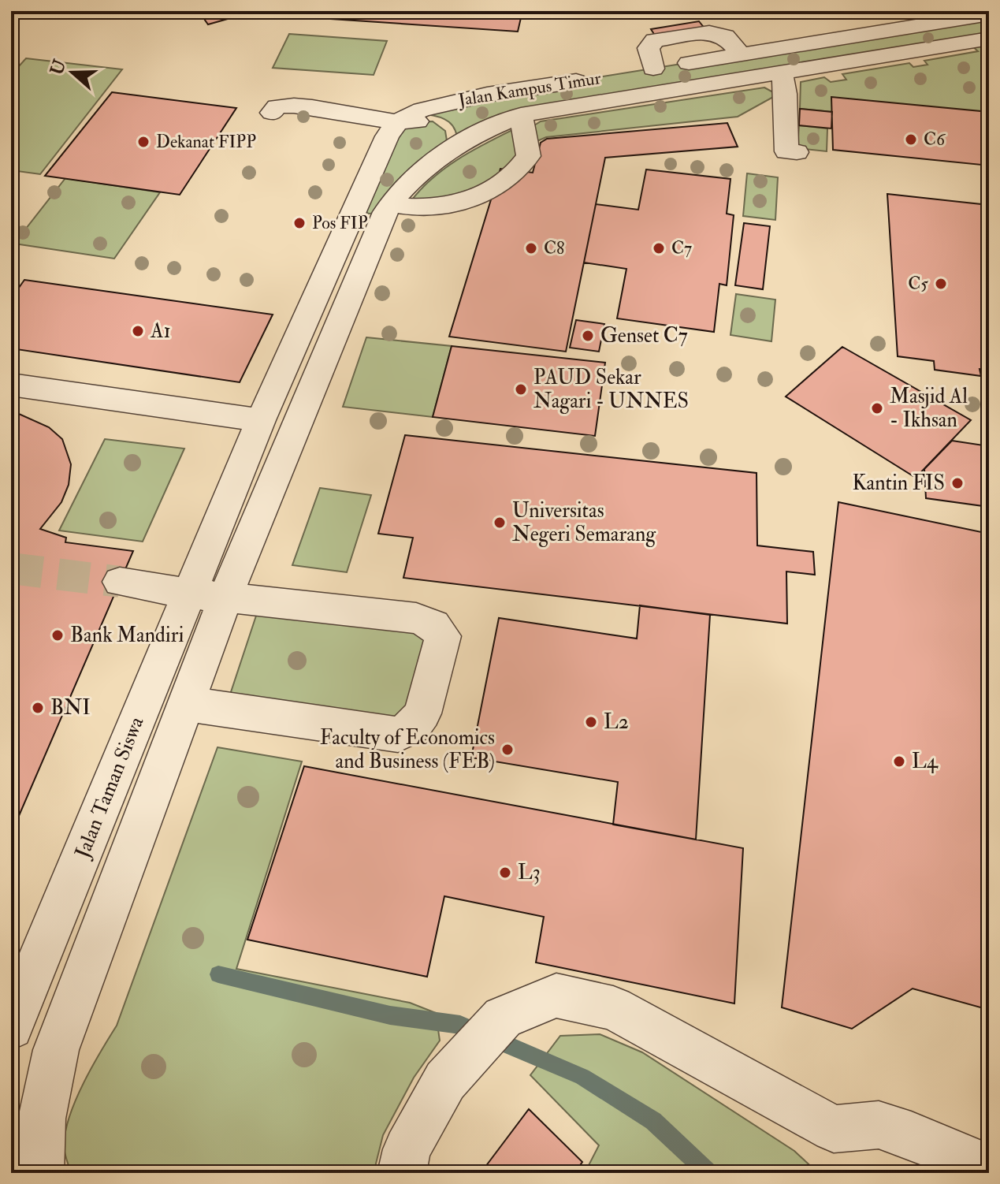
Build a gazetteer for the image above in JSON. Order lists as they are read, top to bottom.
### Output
{
  "streets": {
    "street": ["Jalan Kampus Timur", "Jalan Taman Siswa"]
  },
  "crossings": [
    ["Jalan Kampus Timur", "Jalan Taman Siswa"]
  ],
  "places": [
    "C6",
    "Dekanat FIPP",
    "Pos FIP",
    "C8",
    "C7",
    "C5",
    "A1",
    "Genset C7",
    "PAUD Sekar Nagari - UNNES",
    "Masjid Al - Ikhsan",
    "Kantin FIS",
    "Universitas Negeri Semarang",
    "Bank Mandiri",
    "BNI",
    "L2",
    "Faculty of Economics and Business (FEB)",
    "L4",
    "L3"
  ],
  "north": "left"
}
